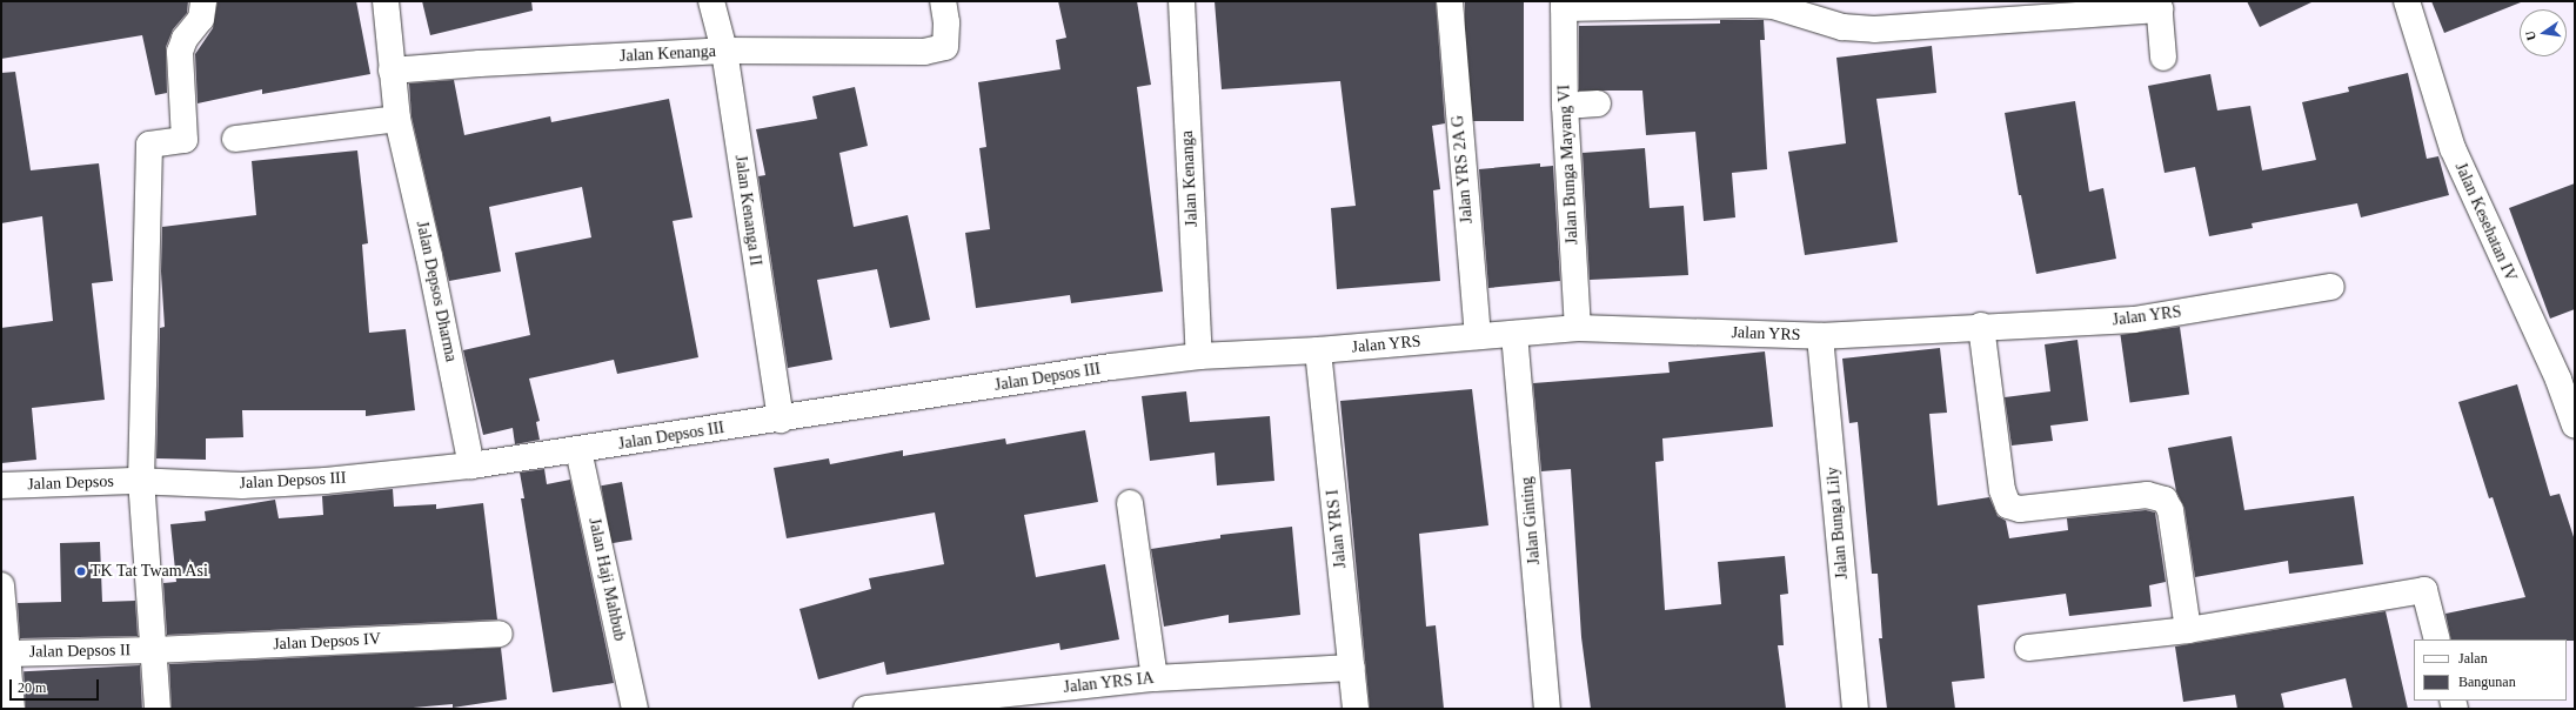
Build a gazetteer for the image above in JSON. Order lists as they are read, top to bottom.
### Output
{
  "streets": {
    "street": [
      "Jalan Kenanga",
      "Jalan Bunga Mayang VI",
      "Jalan YRS 2A G",
      "Jalan Kenanga II",
      "Jalan Kesehatan IV",
      "Jalan Depsos Dharma",
      "Jalan YRS",
      "Jalan Depsos III",
      "Jalan Depsos",
      "Jalan Ginting",
      "Jalan Bunga Lily",
      "Jalan YRS I",
      "Jalan Haji Mahbub",
      "Jalan Depsos IV",
      "Jalan Depsos II",
      "Jalan YRS IA"
    ]
  },
  "crossings": [
    ["Jalan Kenanga", "Jalan Kenanga II"],
    ["Jalan Kenanga", "Jalan YRS"],
    ["Jalan Kenanga", "Jalan Depsos III"],
    ["Jalan Bunga Mayang VI", "Jalan YRS"],
    ["Jalan YRS 2A G", "Jalan YRS"],
    ["Jalan Kenanga II", "Jalan Depsos III"],
    ["Jalan Depsos Dharma", "Jalan Depsos III"],
    ["Jalan YRS", "Jalan Depsos III"],
    ["Jalan YRS", "Jalan Ginting"],
    ["Jalan YRS", "Jalan Bunga Lily"],
    ["Jalan YRS", "Jalan YRS I"],
    ["Jalan Depsos III", "Jalan Depsos"],
    ["Jalan Depsos III", "Jalan Haji Mahbub"],
    ["Jalan YRS I", "Jalan YRS IA"],
    ["Jalan Depsos IV", "Jalan Depsos II"]
  ],
  "places": ["TK Tat Twam Asi"],
  "legend": ["Jalan", "Bangunan"],
  "scale_bar": "20 m",
  "north": "left"
}
